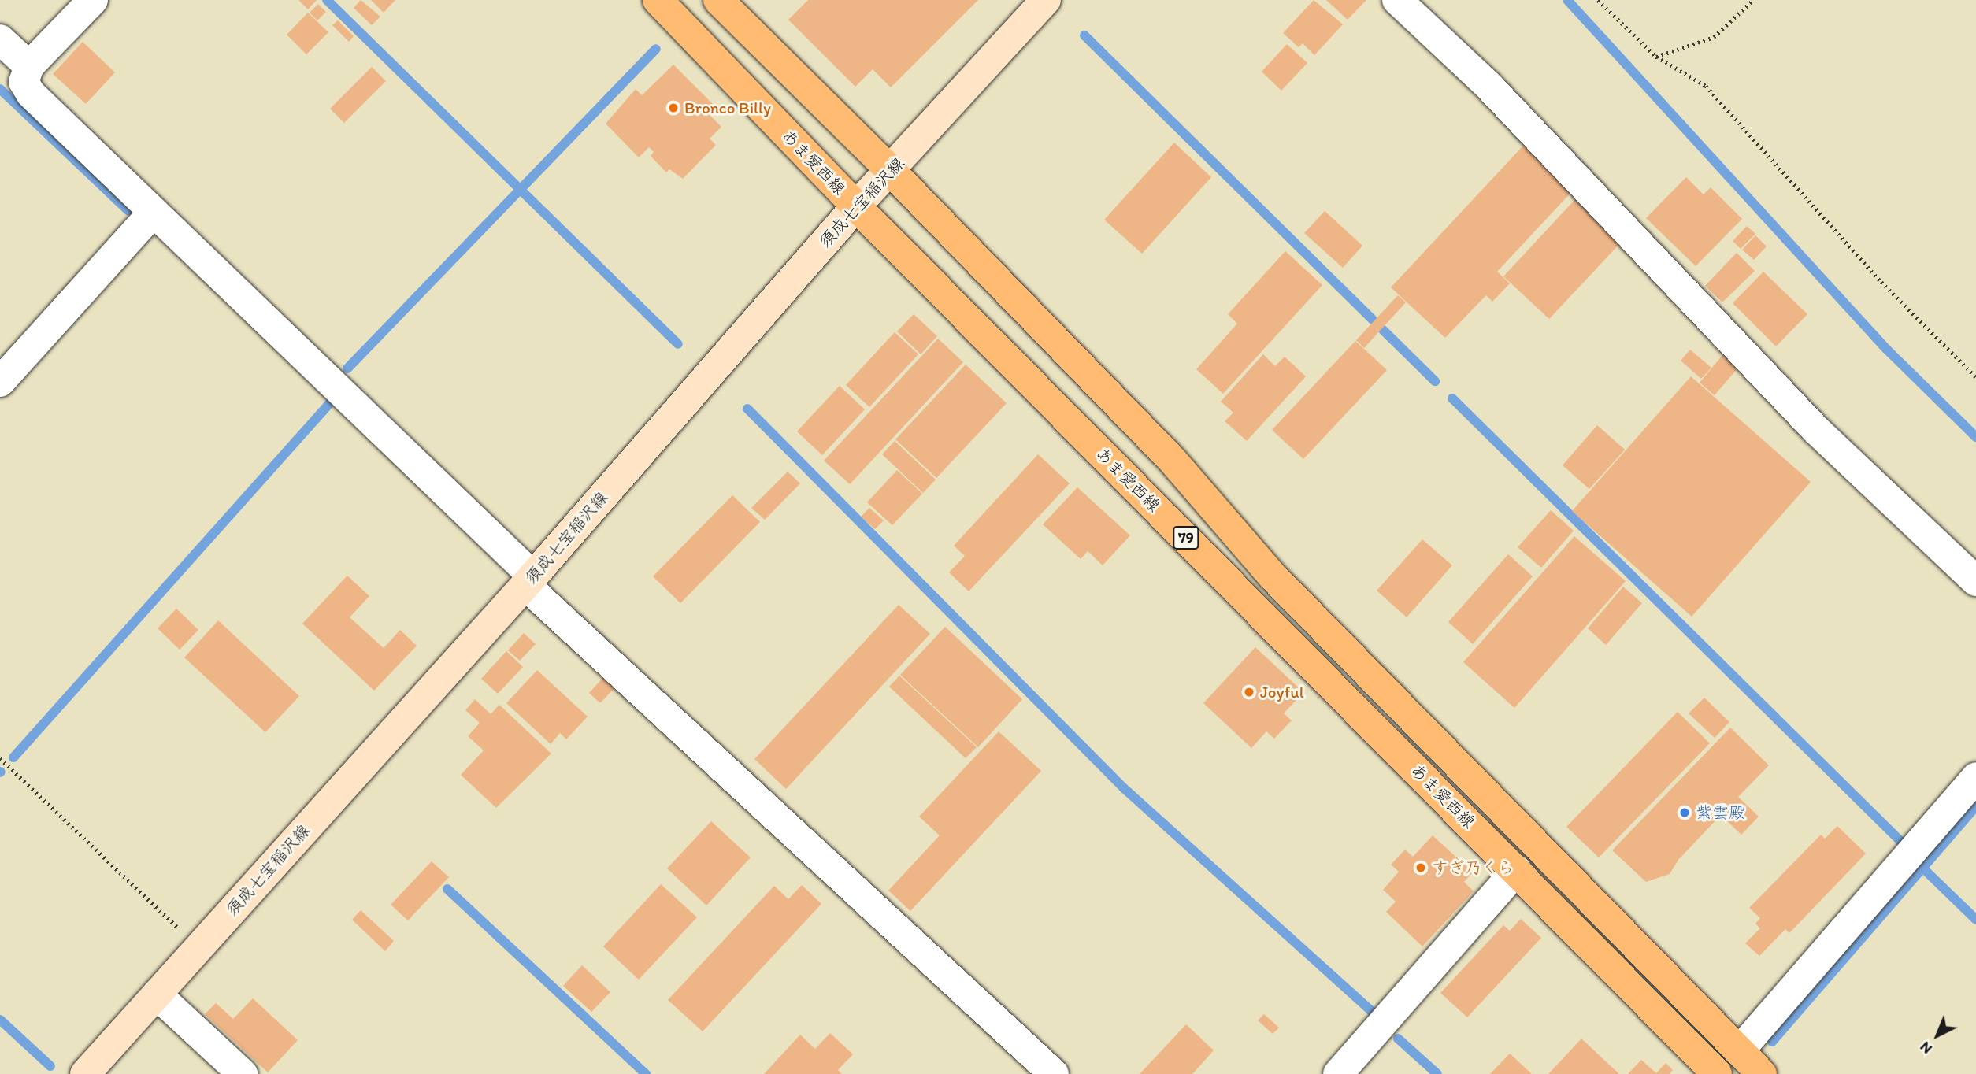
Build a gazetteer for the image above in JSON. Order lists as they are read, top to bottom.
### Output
{
  "streets": {
    "main road": ["あま愛西線", "須成七宝稲沢線", "79"]
  },
  "crossings": [
    ["あま愛西線", "須成七宝稲沢線"]
  ],
  "places": [
    "Bronco Billy",
    "Joyful",
    "紫雲殿",
    "すぎ乃くら"
  ],
  "north": "bottom left"
}
